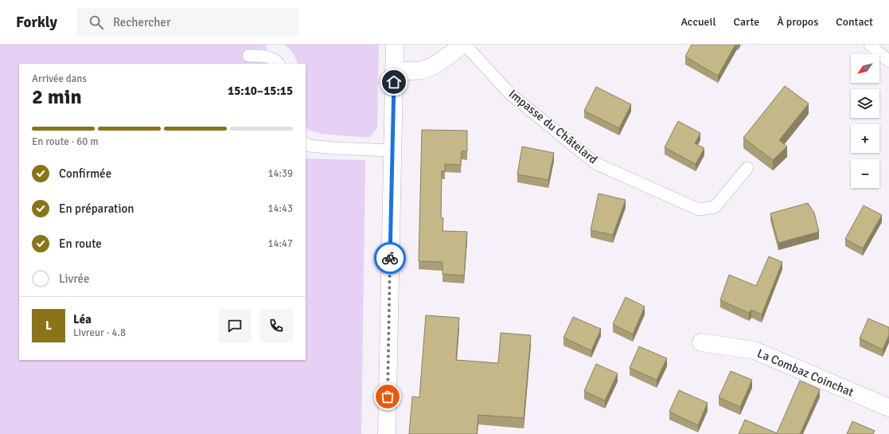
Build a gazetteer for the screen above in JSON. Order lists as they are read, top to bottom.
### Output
{
  "streets": {
    "street": ["La Combaz Coinchat"],
    "lane": ["Impasse du Châtelard"]
  },
  "north": "bottom left",
  "page": {
    "header": "Forkly",
    "search": "Rechercher",
    "nav": [
      "Accueil",
      "Carte",
      "À propos",
      "Contact"
    ],
    "map_buttons": ["+", "−"],
    "heading": ["2 min", "Arrivée dans", "15:10–15:15"],
    "panel": ["Léa", "Livreur · 4.8"],
    "bar": "En route · 60 m",
    "list": [
      ["Confirmée", "14:39"],
      ["En préparation", "14:43"],
      ["En route", "14:47"],
      "Livrée"
    ],
    "round": "L"
  }
}
